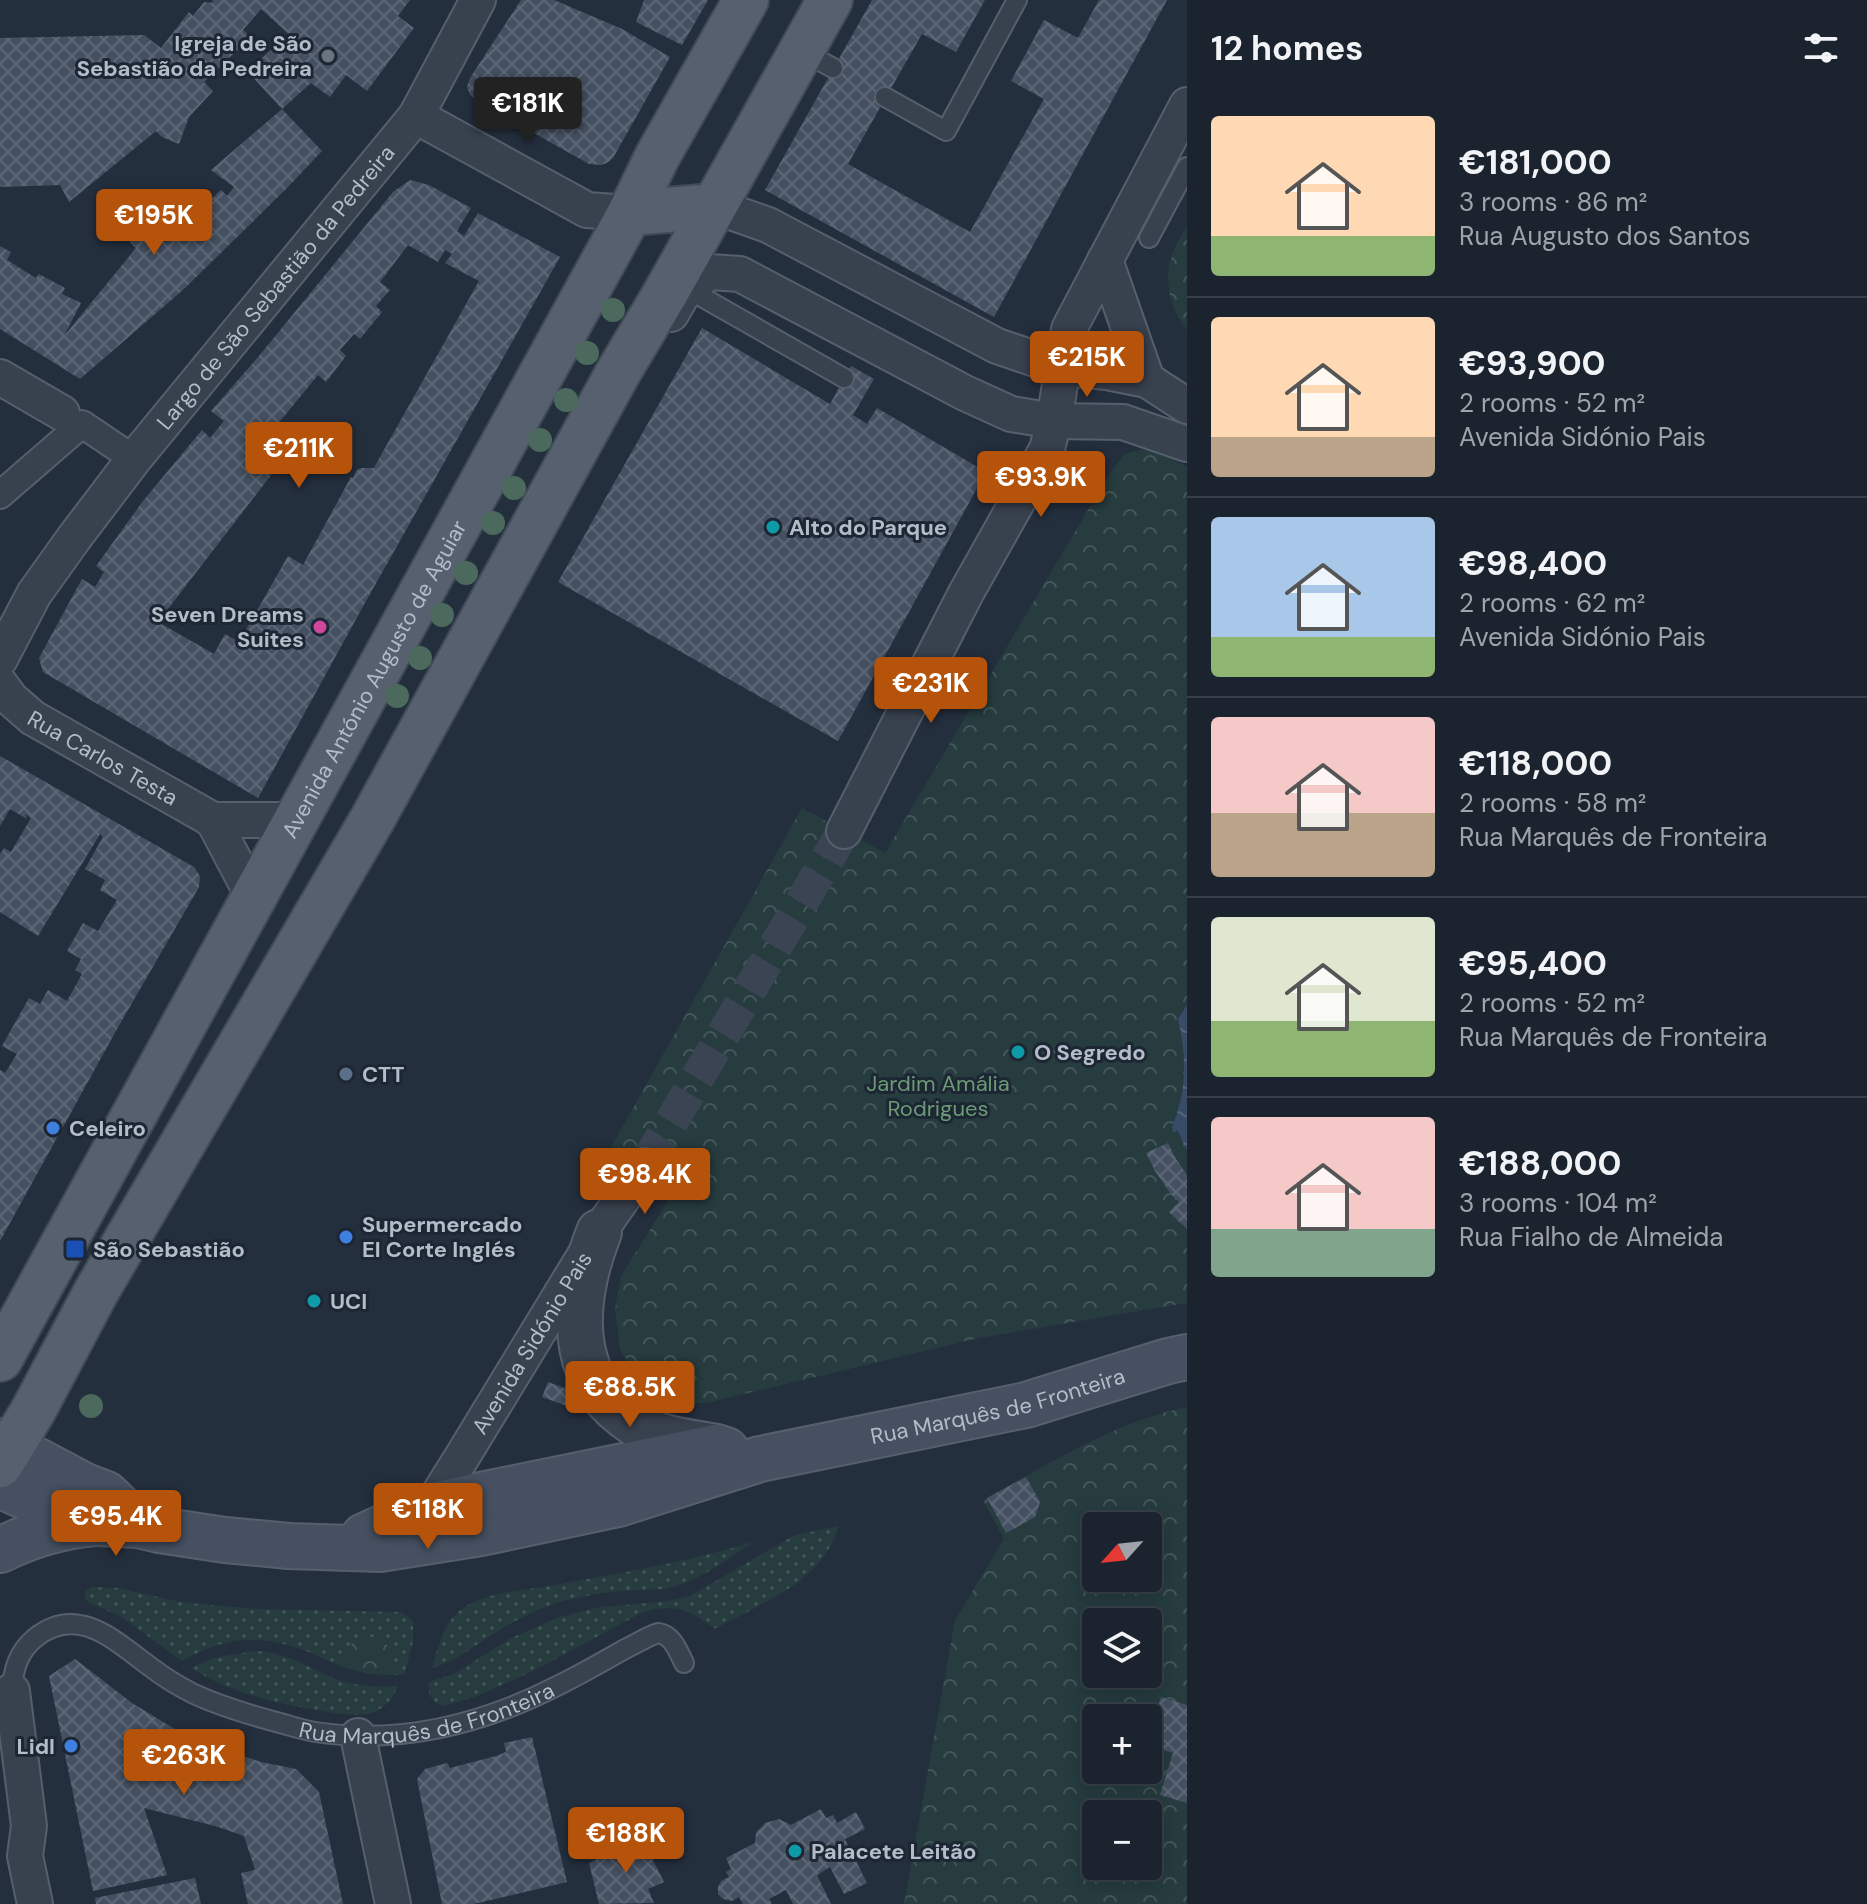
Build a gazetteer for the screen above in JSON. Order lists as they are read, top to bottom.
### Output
{
  "streets": {
    "main road": ["Avenida António Augusto de Aguiar", "Rua Marquês de Fronteira"],
    "street": ["Largo de São Sebastião da Pedreira", "Rua Carlos Testa", "Avenida Sidónio Pais"]
  },
  "crossings": [
    ["Avenida António Augusto de Aguiar", "Rua Carlos Testa"],
    ["Avenida Sidónio Pais", "Rua Marquês de Fronteira"]
  ],
  "parks": ["Jardim Amália Rodrigues"],
  "places": {
    "other": [
      "Igreja de São Sebastião da Pedreira",
      "Alto do Parque",
      "Seven Dreams Suites",
      "O Segredo",
      "CTT",
      "Celeiro",
      "Supermercado El Corte Inglés",
      "UCI",
      "Lidl",
      "Palacete Leitão"
    ],
    "transit": ["São Sebastião"]
  },
  "north": "bottom left",
  "page": {
    "heading": "12 homes",
    "price": [
      "€181K",
      "€195K",
      "€215K",
      "€211K",
      "€93.9K",
      "€231K",
      "€98.4K",
      "€88.5K",
      "€118K",
      "€95.4K",
      "€263K",
      "€188K"
    ],
    "list": [
      {
        "name": "€181,000",
        "note": "3 rooms · 86 m² · Rua Augusto dos Santos"
      },
      {
        "name": "€93,900",
        "note": "2 rooms · 52 m² · Avenida Sidónio Pais"
      },
      {
        "name": "€98,400",
        "note": "2 rooms · 62 m² · Avenida Sidónio Pais"
      },
      {
        "name": "€118,000",
        "note": "2 rooms · 58 m² · Rua Marquês de Fronteira"
      },
      {
        "name": "€95,400",
        "note": "2 rooms · 52 m² · Rua Marquês de Fronteira"
      },
      {
        "name": "€188,000",
        "note": "3 rooms · 104 m² · Rua Fialho de Almeida"
      }
    ],
    "map_buttons": ["+", "−"]
  }
}
